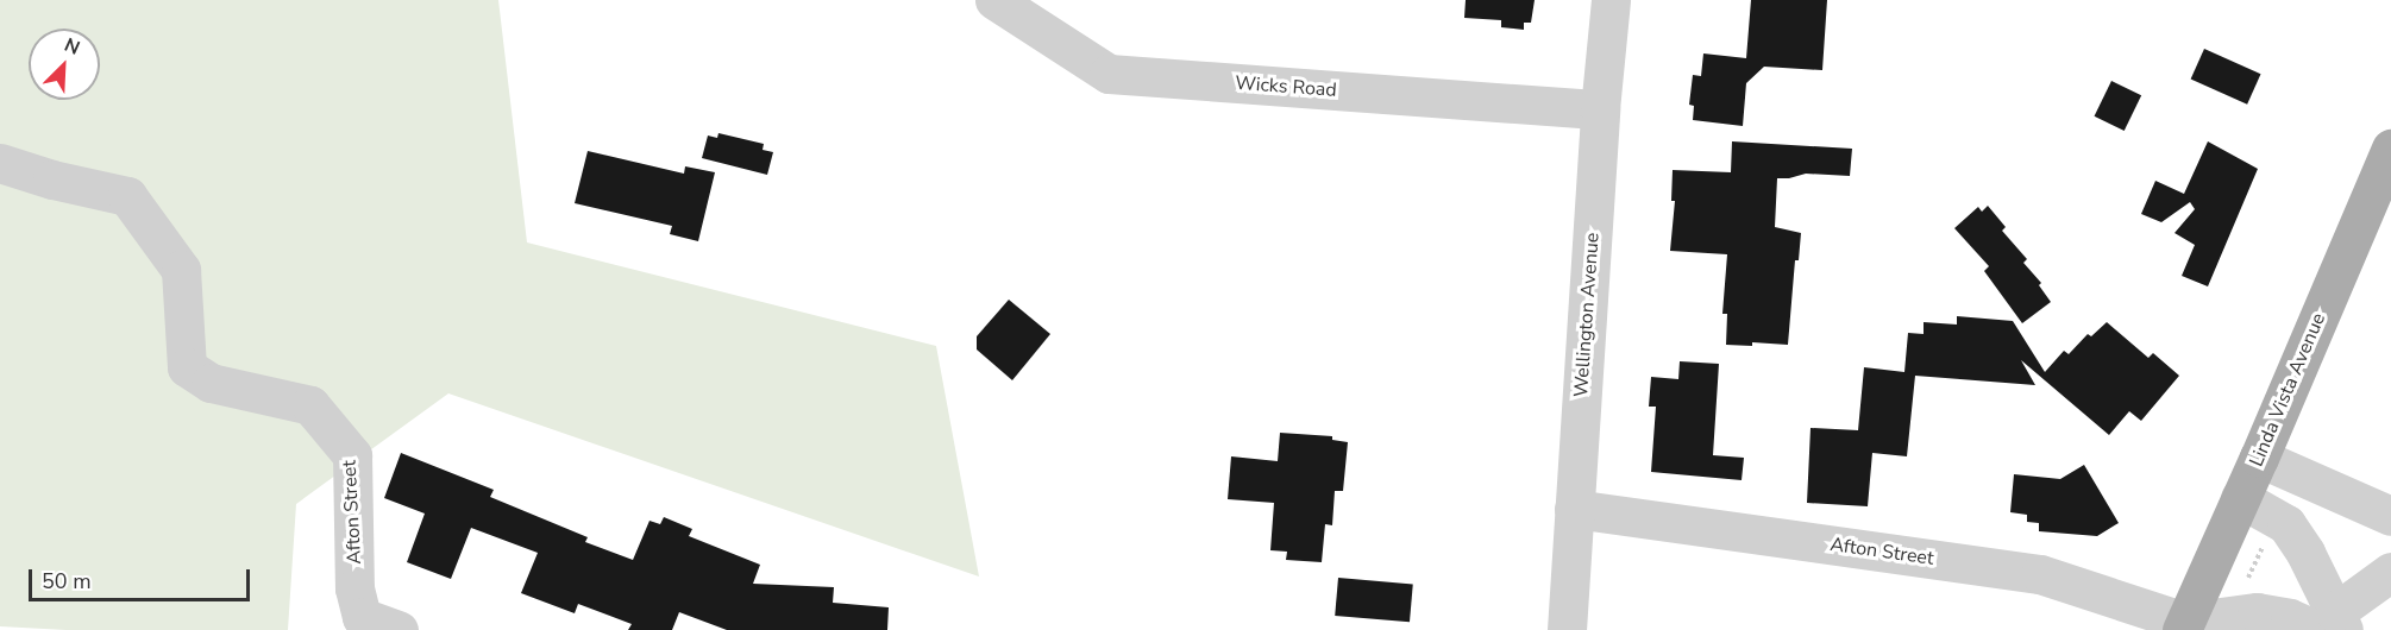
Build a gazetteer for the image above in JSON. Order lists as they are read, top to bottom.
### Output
{
  "streets": {
    "main road": ["Linda Vista Avenue"],
    "street": ["Wicks Road", "Wellington Avenue", "Afton Street"]
  },
  "crossings": [
    ["Wicks Road", "Wellington Avenue"],
    ["Wellington Avenue", "Afton Street"],
    ["Linda Vista Avenue", "Afton Street"]
  ],
  "scale_bar": "50 m",
  "north": "top right"
}
